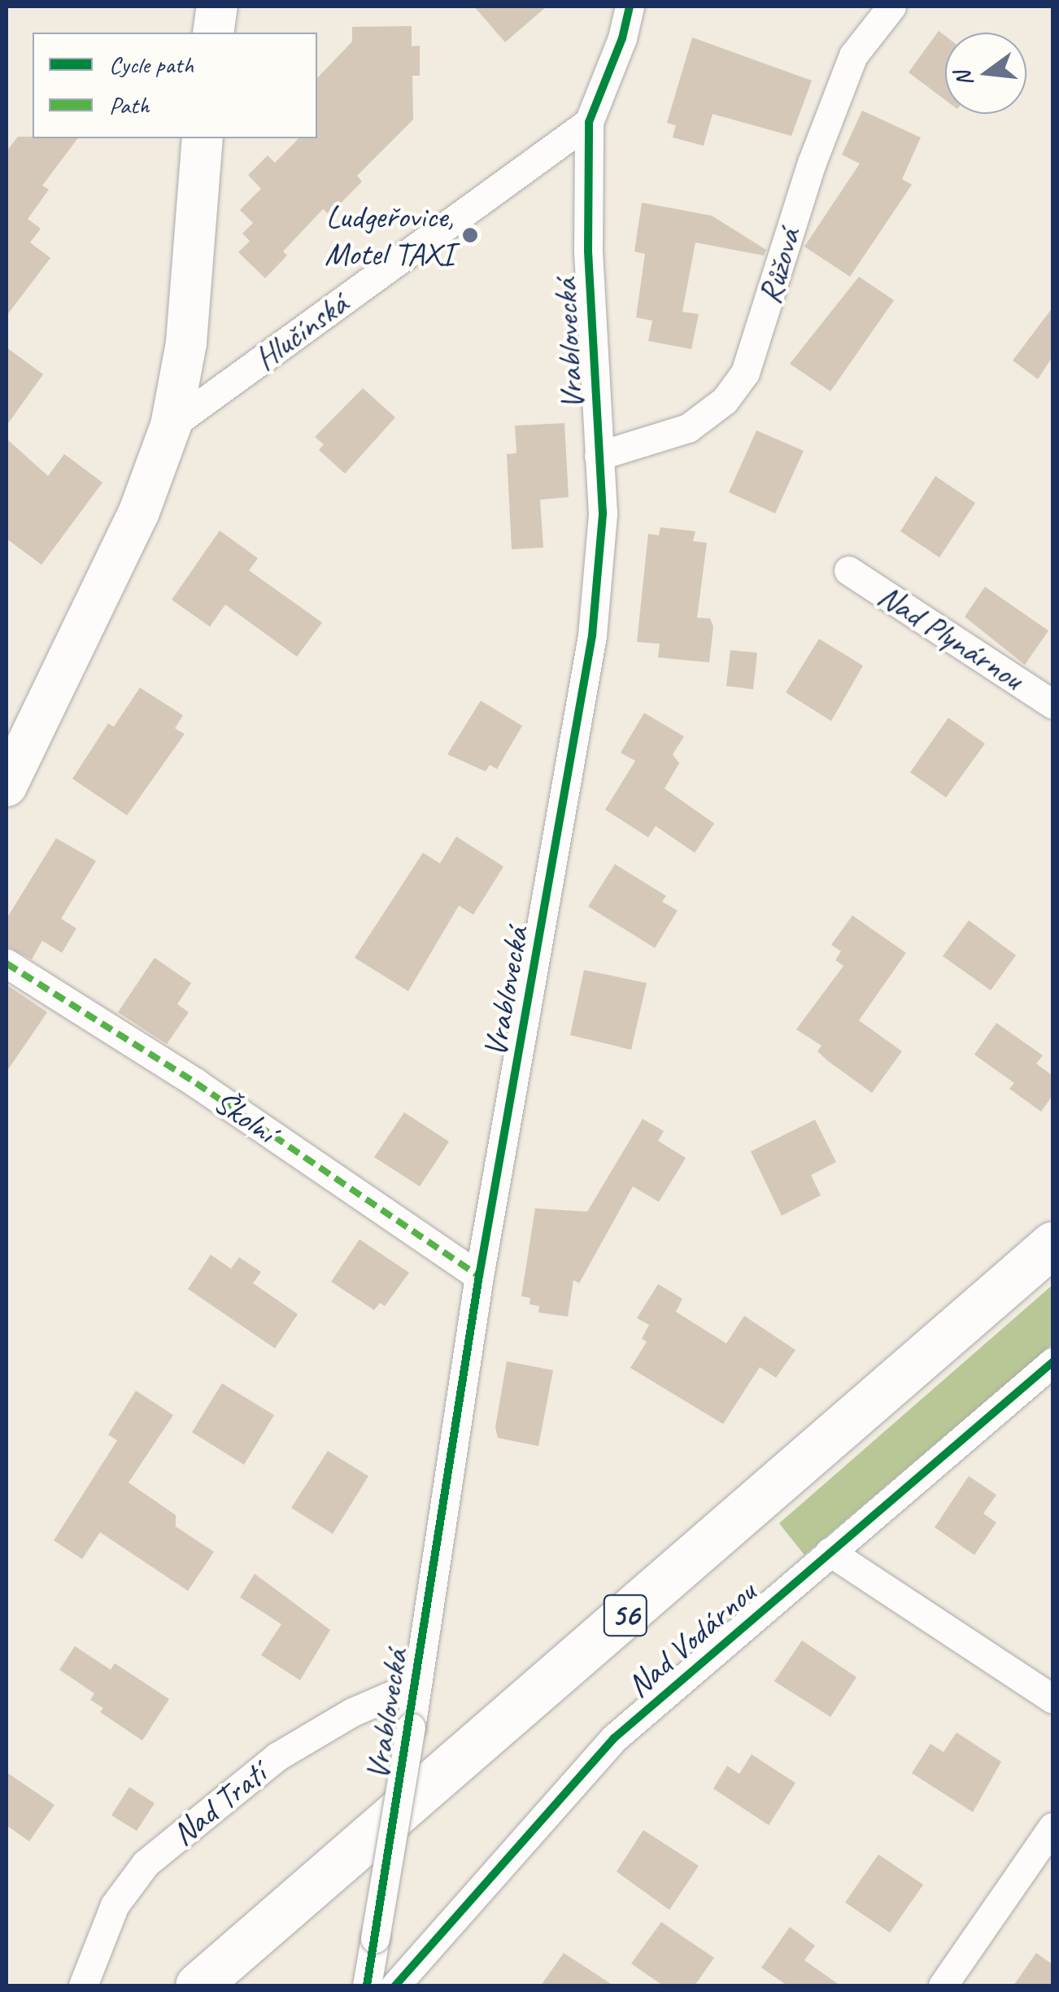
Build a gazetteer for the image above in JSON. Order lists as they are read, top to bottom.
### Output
{
  "streets": {
    "main road": ["56"],
    "street": [
      "Růžová",
      "Hlučínská",
      "Vrablovecká",
      "Nad Plynárnou",
      "Školní",
      "Nad Vodárnou",
      "Nad Tratí"
    ]
  },
  "crossings": [
    ["Růžová", "Vrablovecká"],
    ["Hlučínská", "Vrablovecká"],
    ["Vrablovecká", "Školní"],
    ["Vrablovecká", "Nad Tratí"]
  ],
  "places": ["Ludgeřovice, Motel TAXI"],
  "legend": ["Cycle path", "Path"],
  "north": "left"
}
